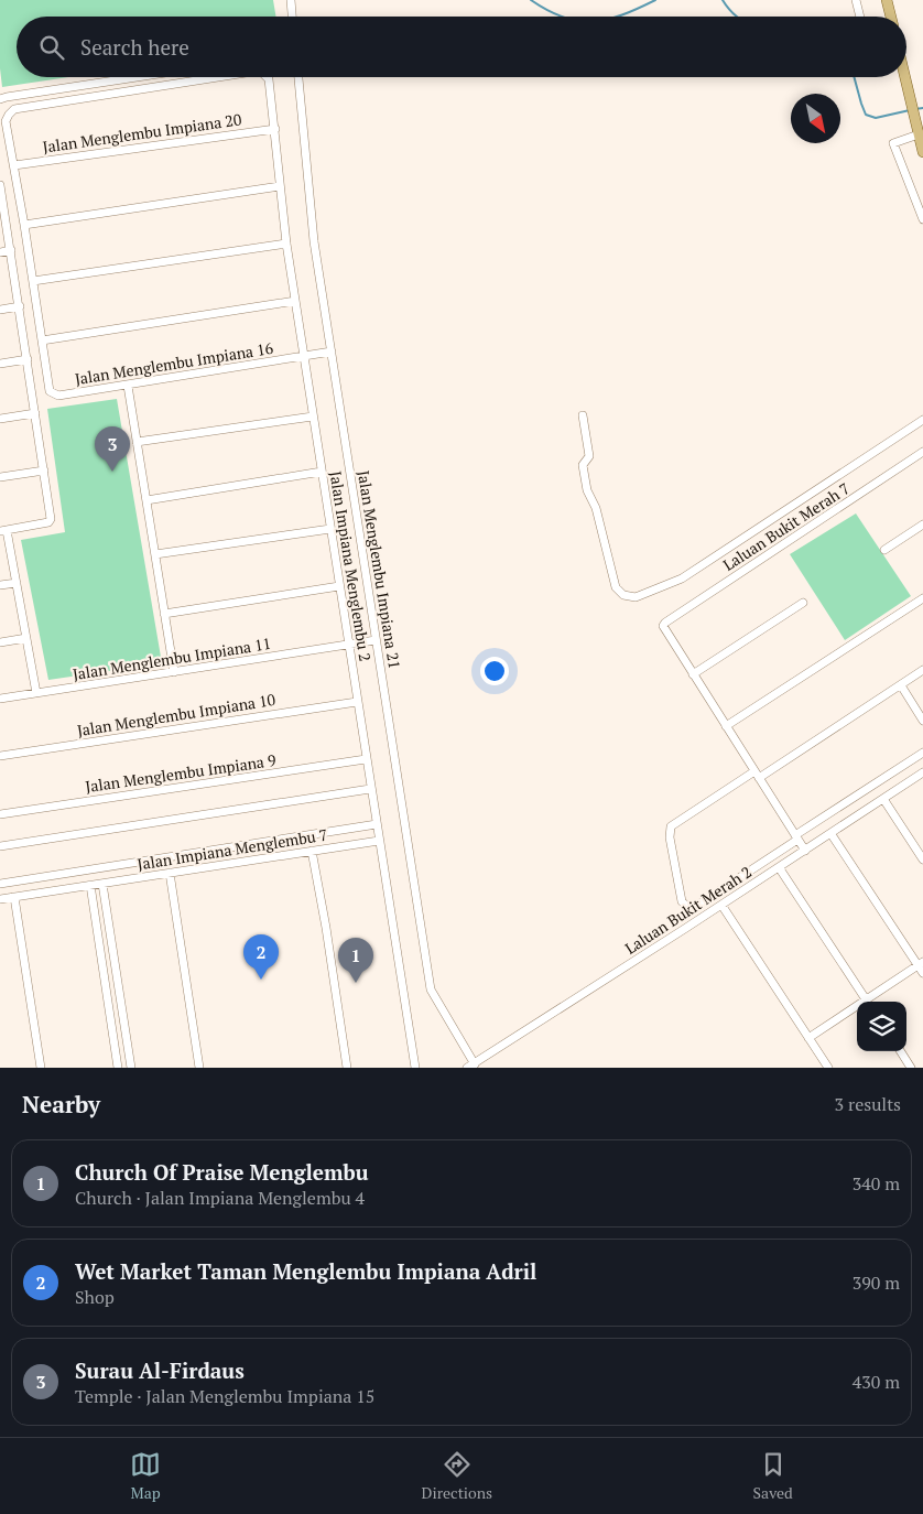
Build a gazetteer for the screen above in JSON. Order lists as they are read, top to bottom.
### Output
{
  "streets": {
    "street": [
      "Jalan Menglembu Impiana 20",
      "Jalan Menglembu Impiana 16",
      "Laluan Bukit Merah 7",
      "Jalan Impiana Menglembu 2",
      "Jalan Menglembu Impiana 21",
      "Jalan Menglembu Impiana 11",
      "Jalan Menglembu Impiana 10",
      "Jalan Menglembu Impiana 9",
      "Jalan Impiana Menglembu 7",
      "Laluan Bukit Merah 2"
    ]
  },
  "crossings": [
    ["Jalan Menglembu Impiana 20", "Jalan Impiana Menglembu 2"],
    ["Jalan Menglembu Impiana 16", "Jalan Impiana Menglembu 2"],
    ["Jalan Menglembu Impiana 16", "Jalan Menglembu Impiana 21"],
    ["Jalan Impiana Menglembu 2", "Jalan Menglembu Impiana 11"],
    ["Jalan Impiana Menglembu 2", "Jalan Menglembu Impiana 10"],
    ["Jalan Impiana Menglembu 2", "Jalan Menglembu Impiana 9"],
    ["Jalan Impiana Menglembu 2", "Jalan Impiana Menglembu 7"],
    ["Jalan Menglembu Impiana 21", "Jalan Menglembu Impiana 11"],
    ["Jalan Menglembu Impiana 21", "Laluan Bukit Merah 2"]
  ],
  "north": "bottom right",
  "page": {
    "search": "Search here",
    "pins": ["3", "2", "1"],
    "heading": ["Nearby", "3 results"],
    "list": [
      {
        "mark": "1",
        "name": "Church Of Praise Menglembu",
        "note": "Church · Jalan Impiana Menglembu 4",
        "value": "340 m"
      },
      {
        "mark": "2",
        "name": "Wet Market Taman Menglembu Impiana Adril",
        "note": "Shop",
        "value": "390 m"
      },
      {
        "mark": "3",
        "name": "Surau Al-Firdaus",
        "note": "Temple · Jalan Menglembu Impiana 15",
        "value": "430 m"
      }
    ],
    "nav": ["Map", "Directions", "Saved"]
  }
}
